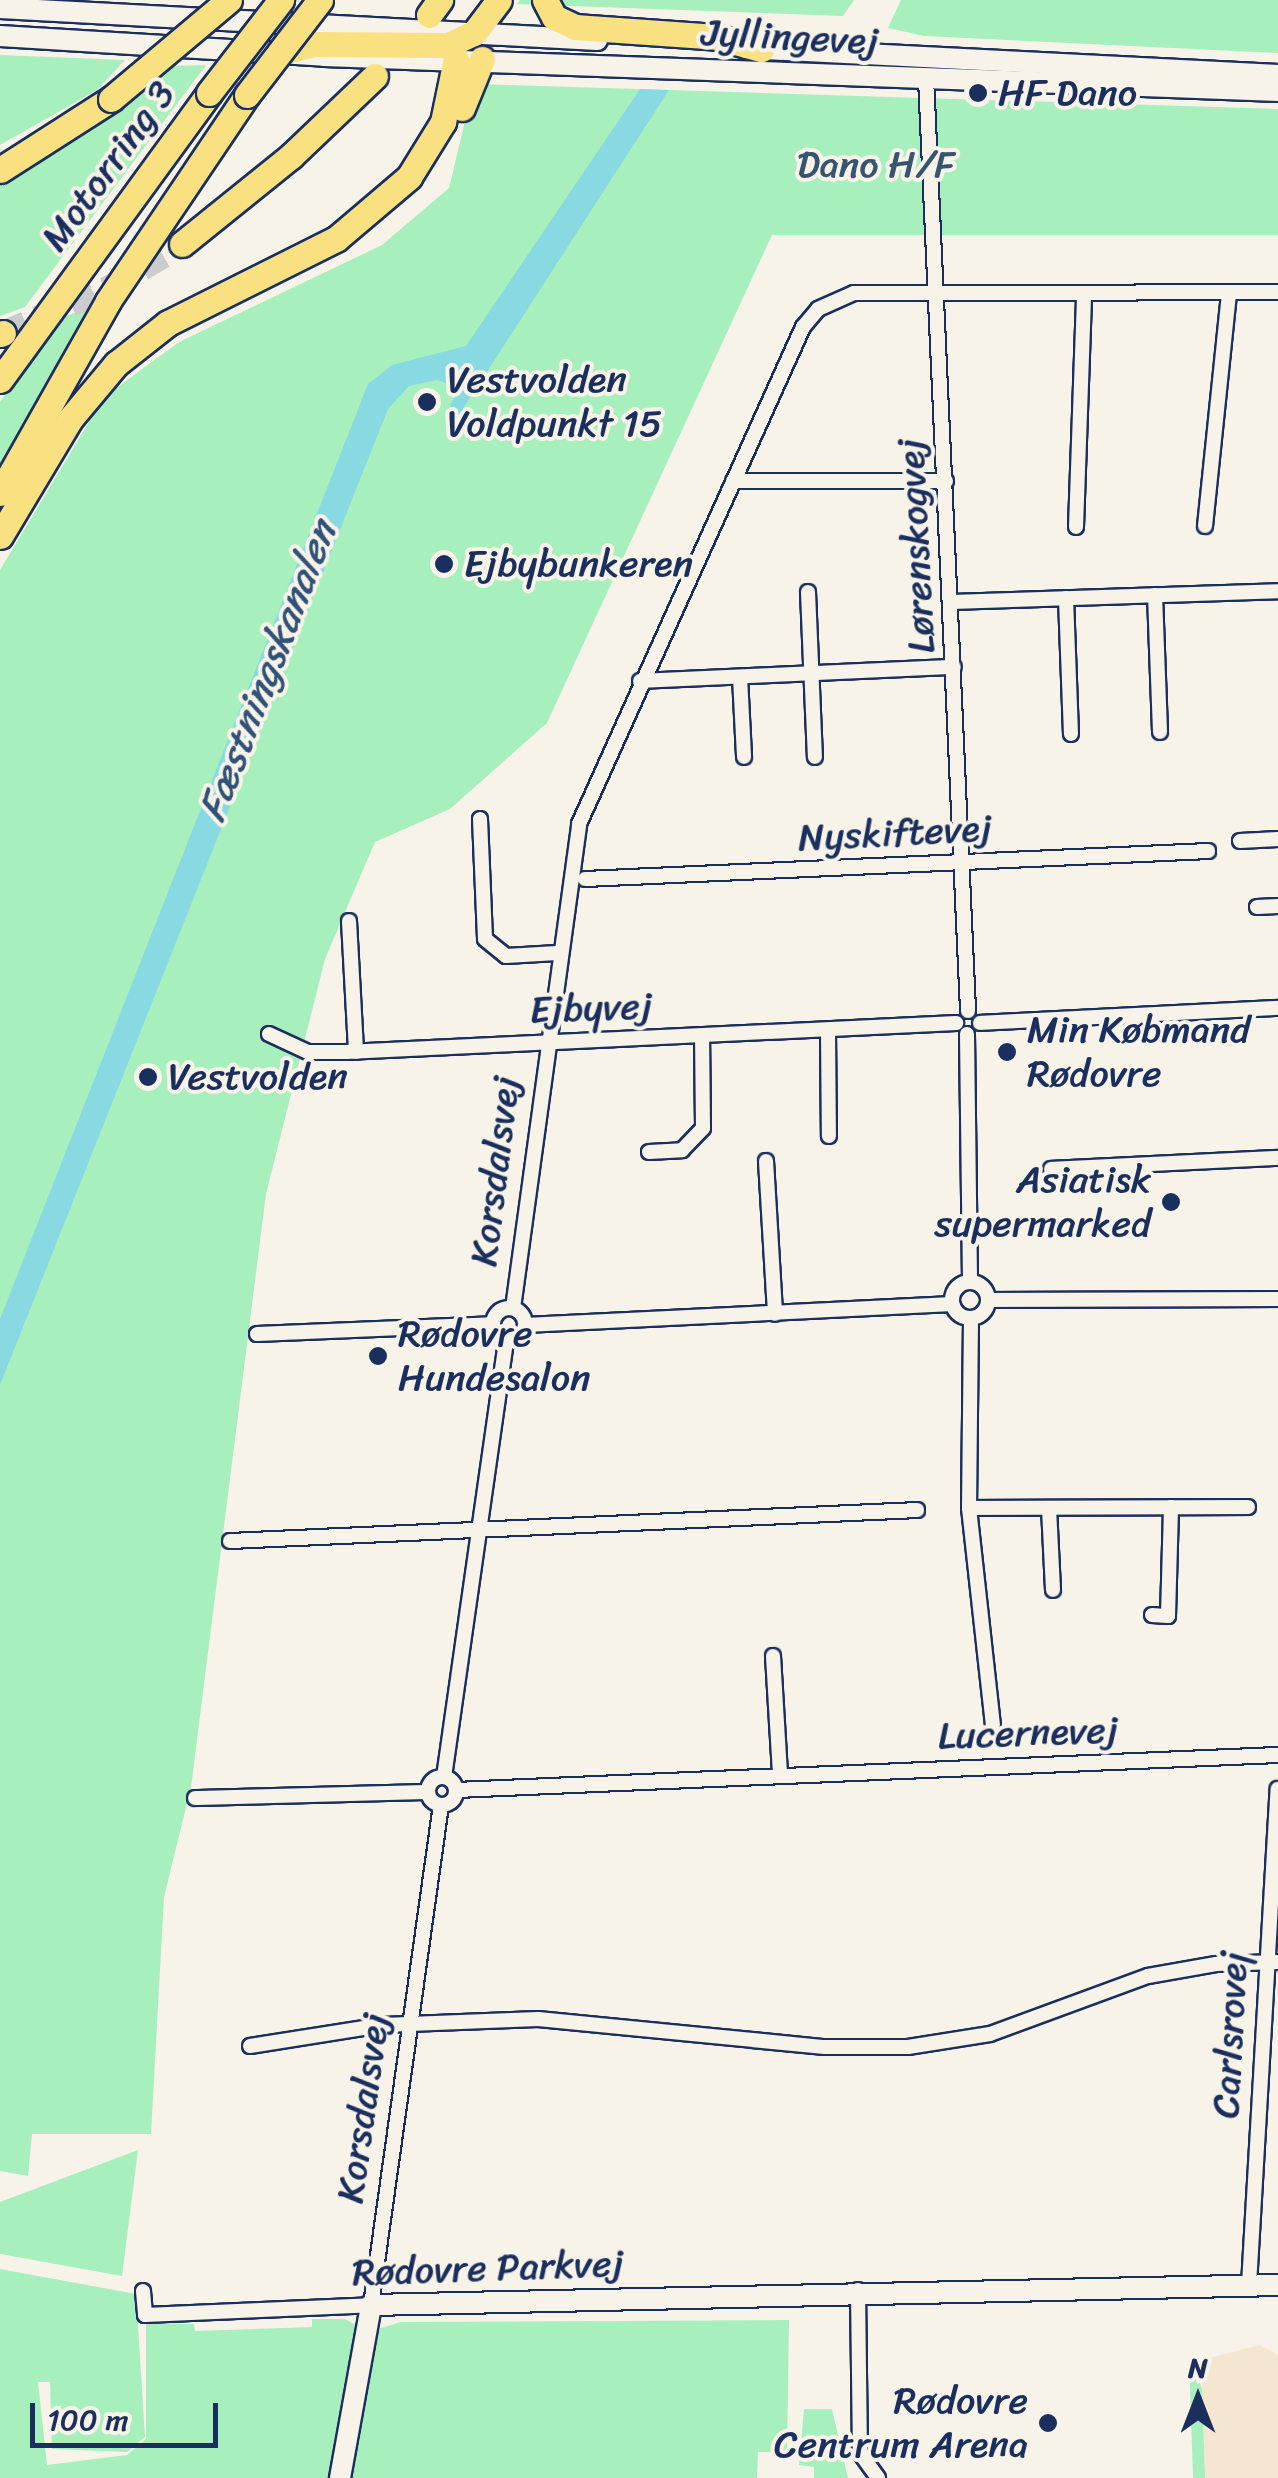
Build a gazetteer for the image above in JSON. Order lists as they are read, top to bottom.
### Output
{
  "streets": {
    "highway": ["Motorring 3"],
    "street": [
      "Jyllingevej",
      "Lørenskogvej",
      "Nyskiftevej",
      "Ejbyvej",
      "Korsdalsvej",
      "Lucernevej",
      "Carlsrovej",
      "Rødovre Parkvej"
    ]
  },
  "crossings": [
    ["Jyllingevej", "Lørenskogvej"],
    ["Lørenskogvej", "Nyskiftevej"],
    ["Lørenskogvej", "Korsdalsvej"],
    ["Ejbyvej", "Korsdalsvej"],
    ["Korsdalsvej", "Rødovre Parkvej"],
    ["Carlsrovej", "Rødovre Parkvej"]
  ],
  "water": ["Fæstningskanalen"],
  "parks": ["Dano H/F"],
  "places": [
    "HF Dano",
    "Vestvolden Voldpunkt 15",
    "Ejbybunkeren",
    "Min Købmand Rødovre",
    "Vestvolden",
    "Asiatisk supermarked",
    "Rødovre Hundesalon",
    "Rødovre Centrum Arena"
  ],
  "scale_bar": "100 m",
  "north": "top"
}
